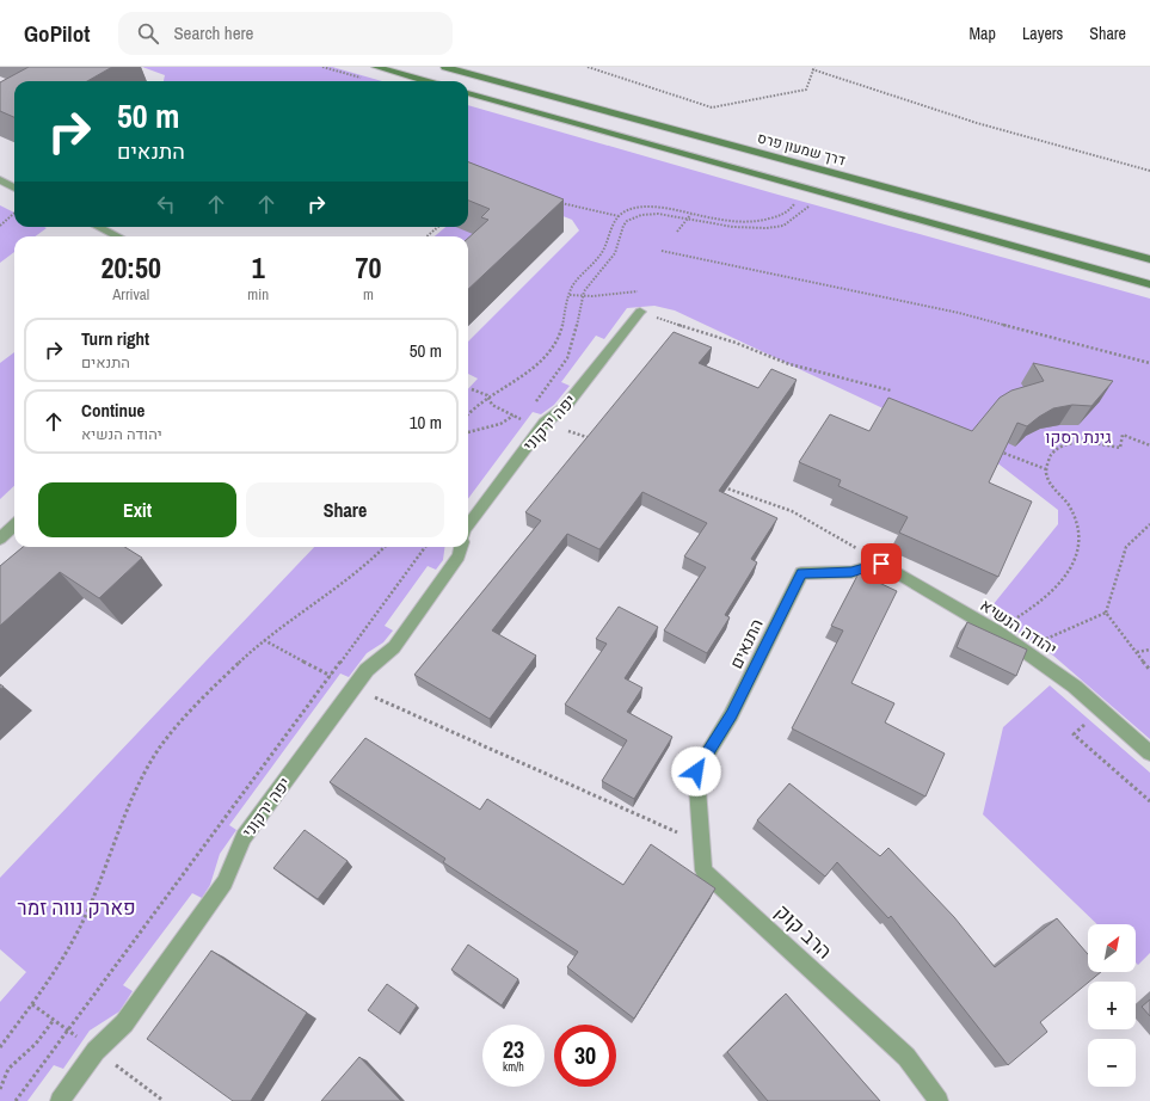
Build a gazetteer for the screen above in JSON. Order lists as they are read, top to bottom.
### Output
{
  "streets": {
    "street": [
      "דרך שמעון פרס",
      "יפה ירקוני",
      "יהודה הנשיא",
      "התנאים",
      "הרב קוק"
    ]
  },
  "crossings": [
    ["יהודה הנשיא", "התנאים"],
    ["התנאים", "הרב קוק"]
  ],
  "parks": ["גינת רסקו", "פארק נווה זמר"],
  "north": "top right",
  "page": {
    "header": "GoPilot",
    "search": "Search here",
    "nav": ["Map", "Layers", "Share"],
    "turn": ["50 m", "התנאים"],
    "eta": [
      "20:50",
      "Arrival",
      "1",
      "min",
      "70",
      "m"
    ],
    "list": [
      {
        "name": "Turn right",
        "note": "התנאים",
        "value": "50 m"
      },
      {
        "name": "Continue",
        "note": "יהודה הנשיא",
        "value": "10 m"
      }
    ],
    "buttons": ["Exit", "Share"],
    "map_buttons": ["+", "−"],
    "speed": "23 km/h",
    "limit": "30"
  }
}
